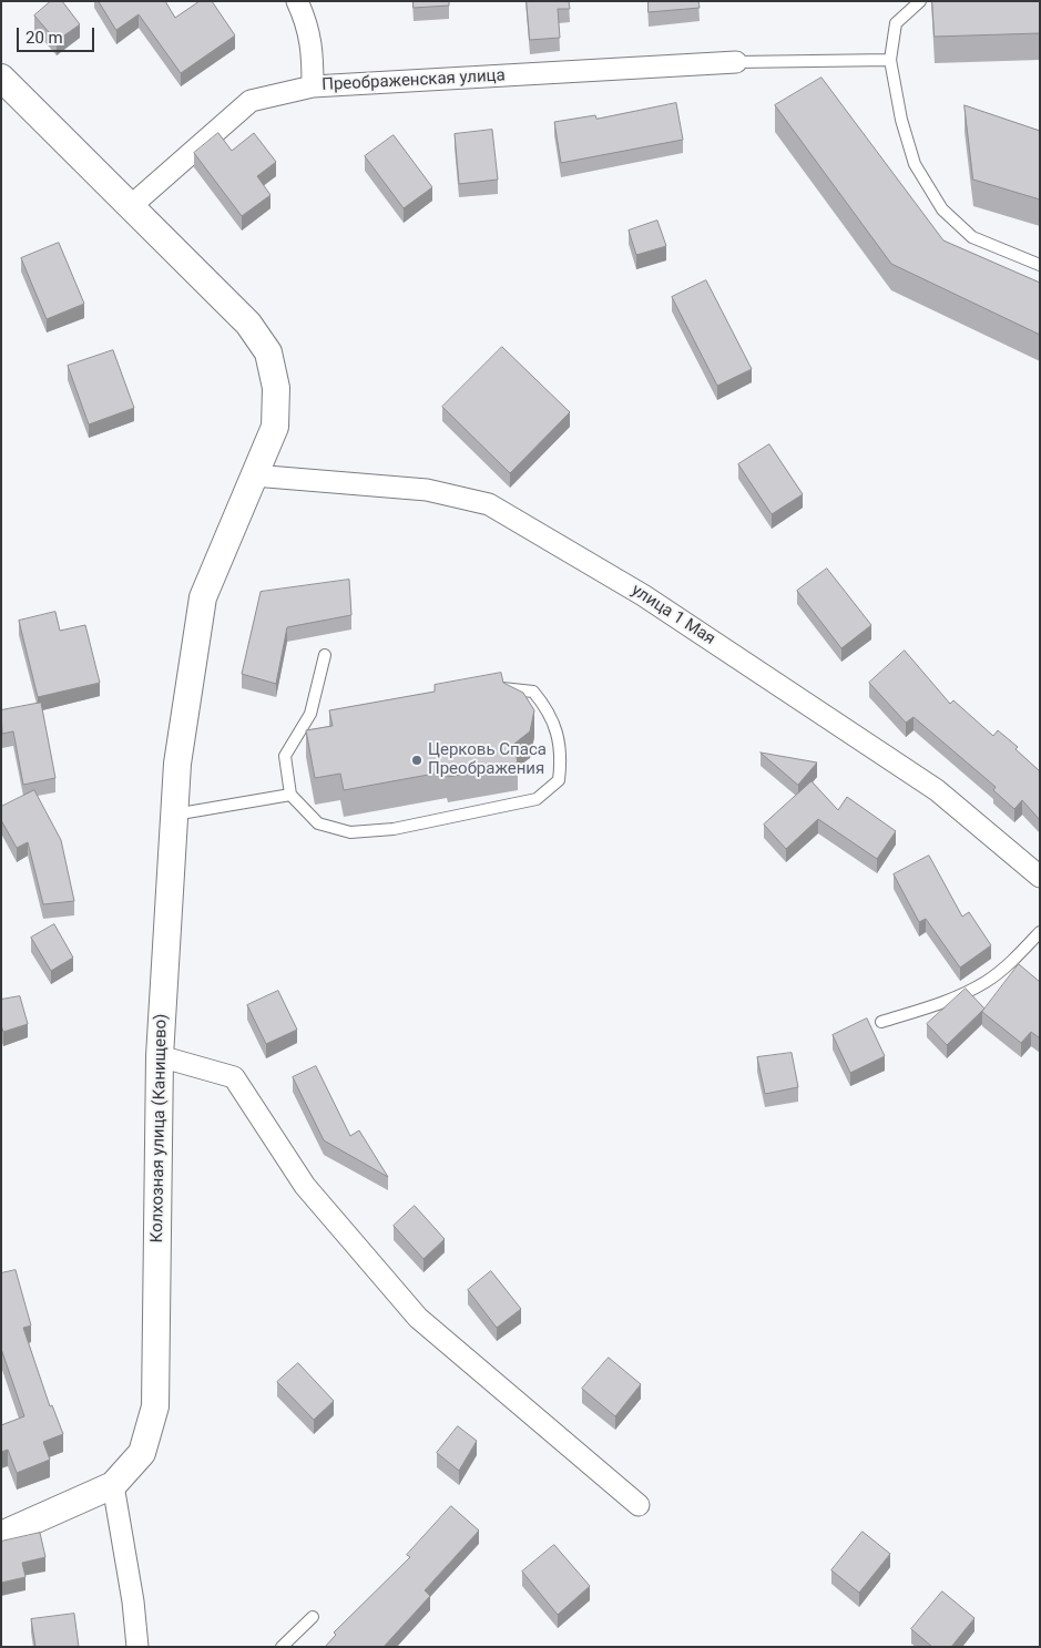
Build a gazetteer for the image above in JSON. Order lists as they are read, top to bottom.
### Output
{
  "streets": {
    "street": ["Преображенская улица", "улица 1 Мая", "Колхозная улица (Канищево)"]
  },
  "crossings": [
    ["улица 1 Мая", "Колхозная улица (Канищево)"]
  ],
  "places": ["Церковь Спаса Преображения"],
  "scale_bar": "20 m"
}
